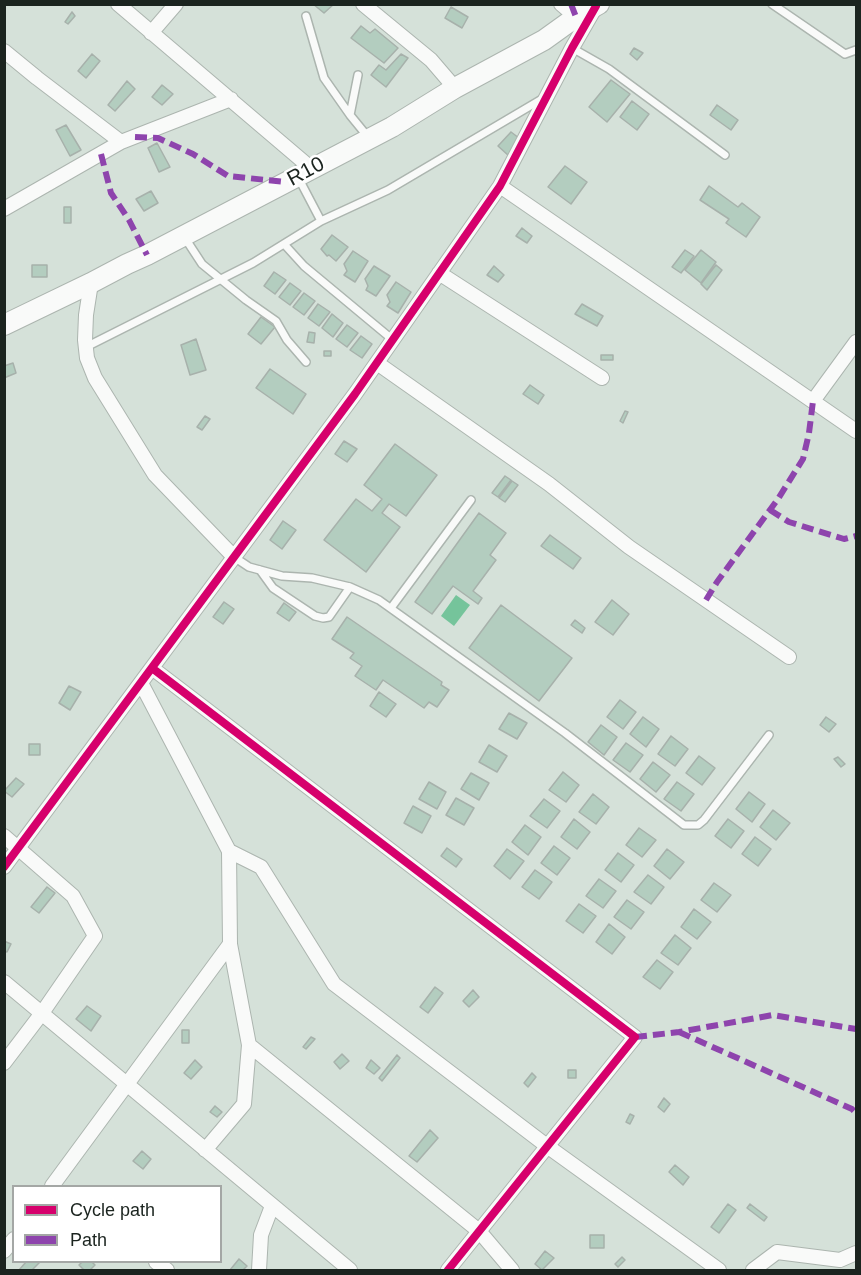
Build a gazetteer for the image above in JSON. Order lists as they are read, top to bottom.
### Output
{
  "streets": {
    "main road": ["R10"]
  },
  "legend": ["Cycle path", "Path"]
}
